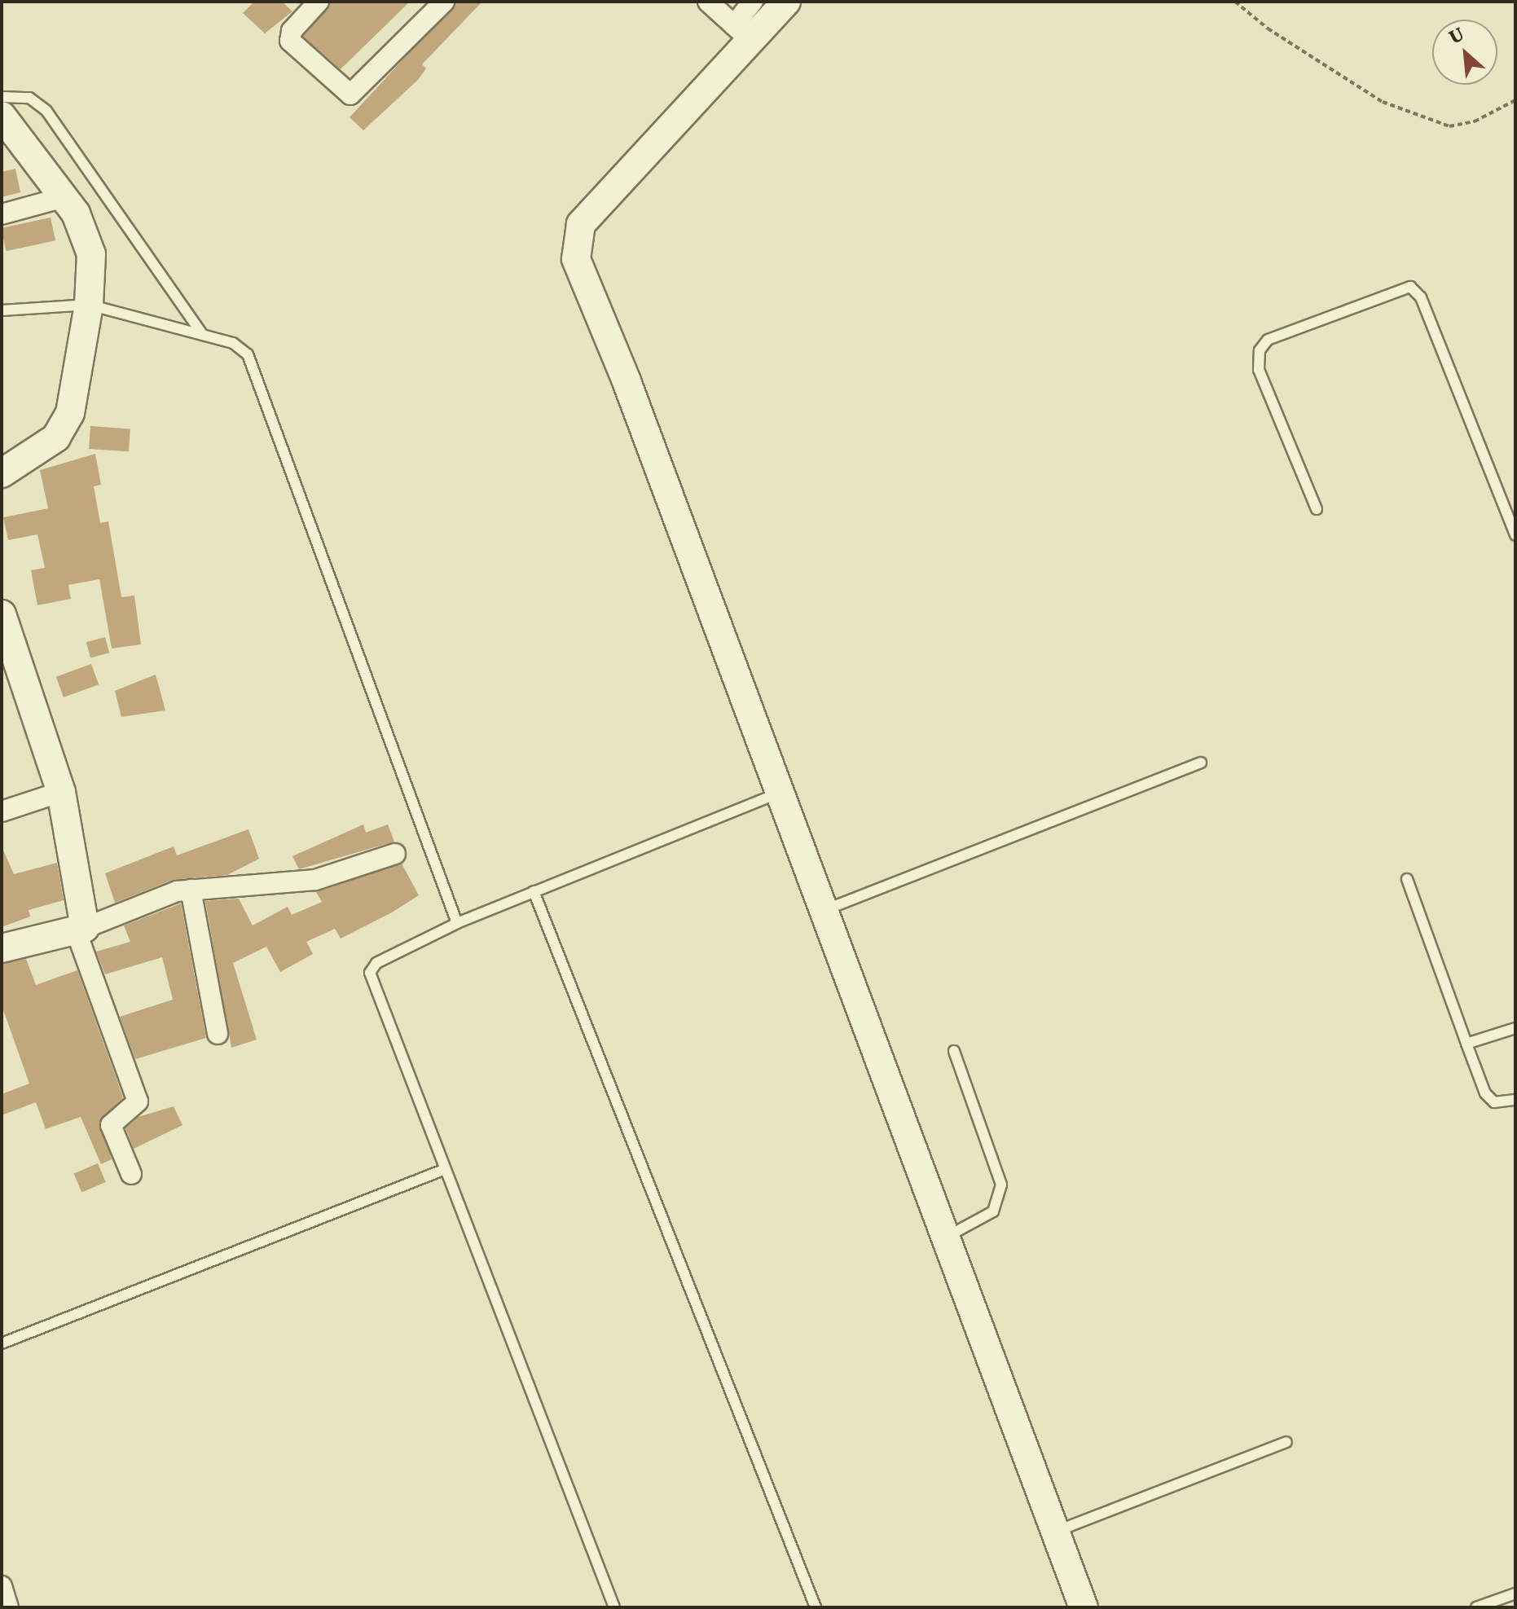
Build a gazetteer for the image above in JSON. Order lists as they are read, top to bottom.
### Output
{
  "north": "top left"
}
